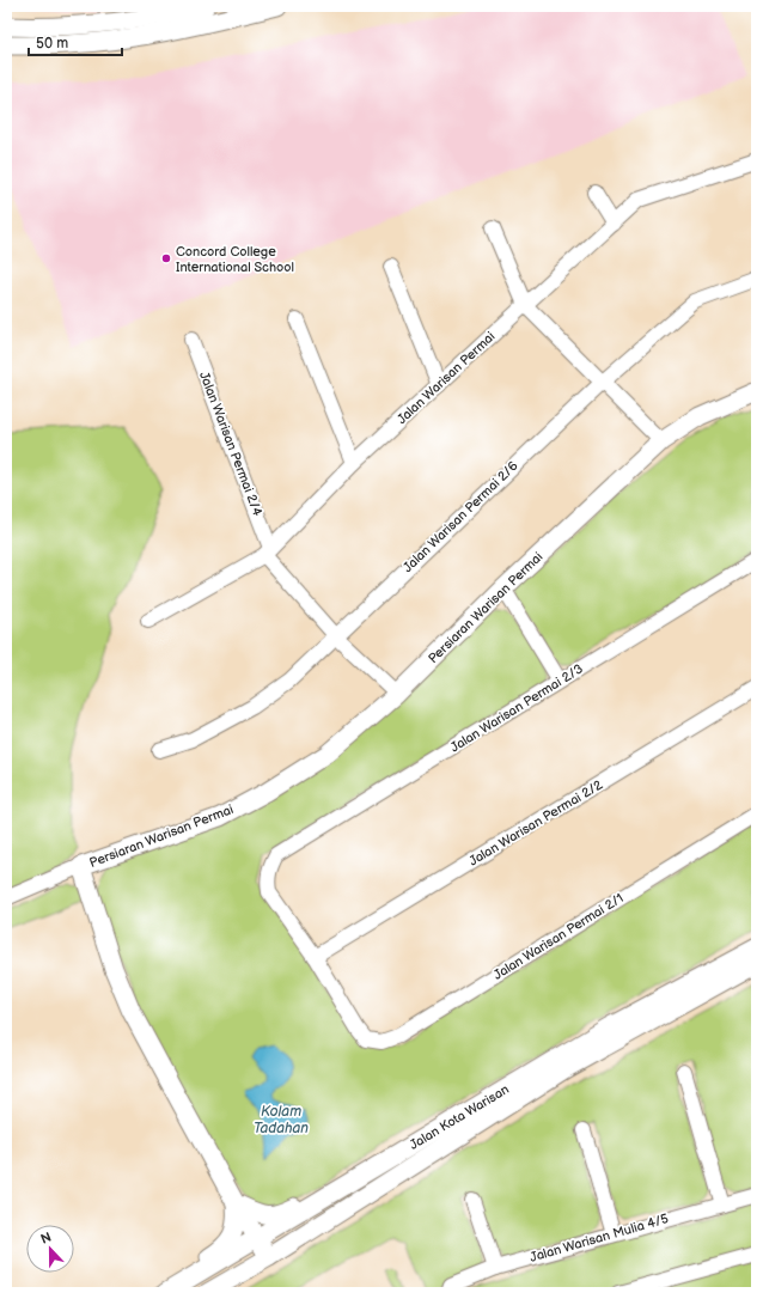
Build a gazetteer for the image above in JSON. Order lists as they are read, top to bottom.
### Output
{
  "streets": {
    "street": [
      "Jalan Warisan Permai",
      "Jalan Warisan Permai 2/4",
      "Jalan Warisan Permai 2/6",
      "Persiaran Warisan Permai",
      "Jalan Warisan Permai 2/3",
      "Jalan Warisan Permai 2/2",
      "Jalan Warisan Permai 2/1",
      "Jalan Kota Warisan",
      "Jalan Warisan Mulia 4/5"
    ]
  },
  "crossings": [
    ["Jalan Warisan Permai", "Jalan Warisan Permai 2/4"],
    ["Persiaran Warisan Permai", "Jalan Kota Warisan"],
    ["Jalan Warisan Permai 2/3", "Jalan Warisan Permai 2/2"],
    ["Jalan Warisan Permai 2/3", "Jalan Warisan Permai 2/1"],
    ["Jalan Warisan Permai 2/2", "Jalan Warisan Permai 2/1"]
  ],
  "water": ["Kolam Tadahan"],
  "places": ["Concord College International School"],
  "scale_bar": "50 m",
  "north": "top"
}
